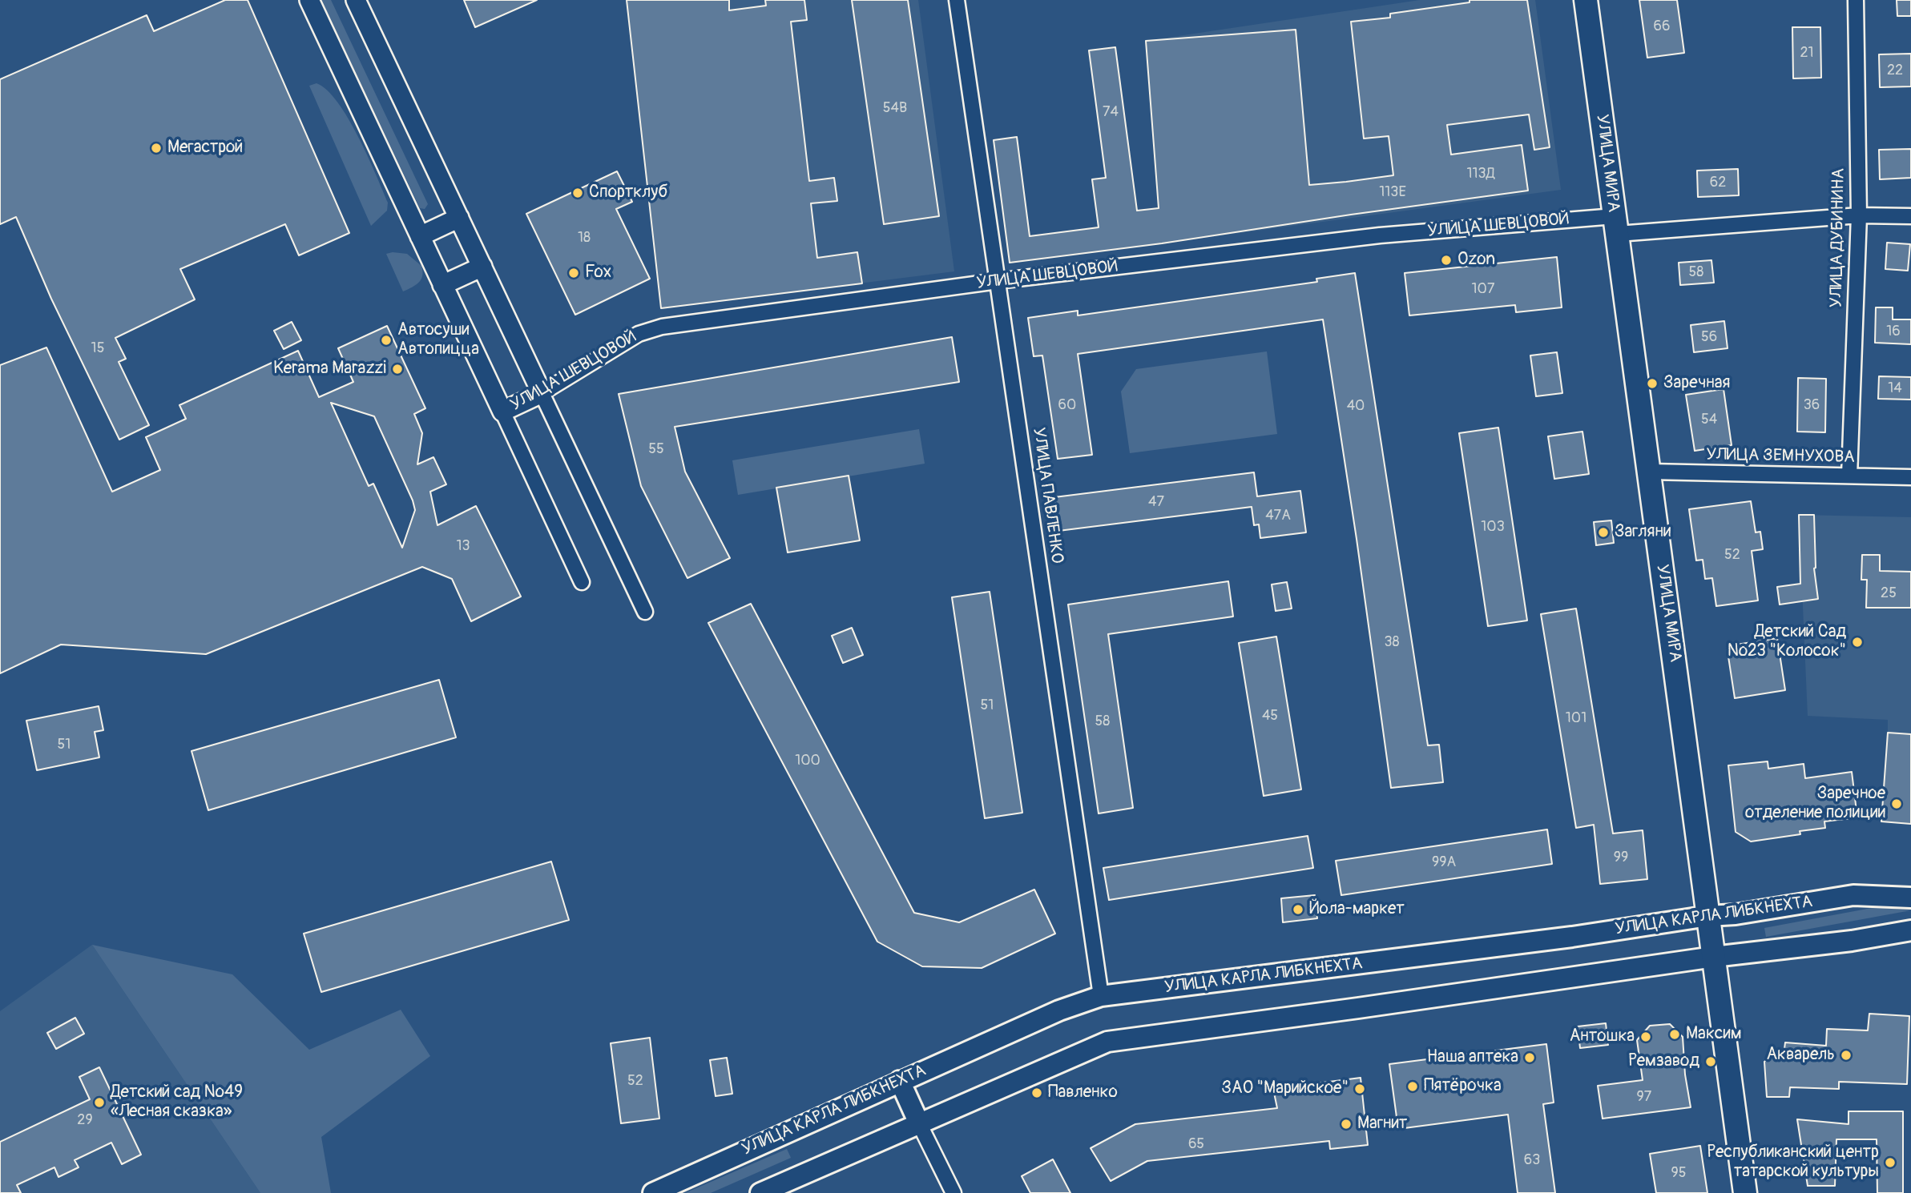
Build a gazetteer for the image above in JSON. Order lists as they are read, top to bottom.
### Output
{
  "streets": {
    "main road": ["УЛИЦА МИРА", "УЛИЦА КАРЛА ЛИБКНЕХТА"],
    "street": [
      "УЛИЦА ШЕВЦОВОЙ",
      "УЛИЦА ДУБИНИНА",
      "УЛИЦА ЗЕМНУХОВА",
      "УЛИЦА ПАВЛЕНКО"
    ]
  },
  "crossings": [
    ["УЛИЦА МИРА", "УЛИЦА ШЕВЦОВОЙ"],
    ["УЛИЦА МИРА", "УЛИЦА ЗЕМНУХОВА"],
    ["УЛИЦА МИРА", "УЛИЦА КАРЛА ЛИБКНЕХТА"],
    ["УЛИЦА ШЕВЦОВОЙ", "УЛИЦА ДУБИНИНА"],
    ["УЛИЦА ШЕВЦОВОЙ", "УЛИЦА ПАВЛЕНКО"],
    ["УЛИЦА ДУБИНИНА", "УЛИЦА ЗЕМНУХОВА"],
    ["УЛИЦА ПАВЛЕНКО", "УЛИЦА КАРЛА ЛИБКНЕХТА"]
  ],
  "places": [
    "Мегастрой",
    "Спортклуб",
    "Ozon",
    "Fox",
    "Автосуши Автопицца",
    "Kerama Marazzi",
    "Заречная",
    "Загляни",
    "Детский Сад №23 \"Колосок\"",
    "Заречное отделение полиции",
    "Йола-маркет",
    "Максим",
    "Антошка",
    "Акварель",
    "Наша аптека",
    "Ремзавод",
    "Пятёрочка",
    "ЗАО \"Марийское\"",
    "Павленко",
    "Детский сад №49 «Лесная сказка»",
    "Магнит",
    "Республиканский центр татарской культуры"
  ],
  "house_numbers": [
    "66",
    "21",
    "22",
    "54В",
    "74",
    "113Д",
    "62",
    "113Е",
    "18",
    "58",
    "107",
    "16",
    "56",
    "15",
    "14",
    "60",
    "36",
    "40",
    "54",
    "55",
    "47",
    "47А",
    "103",
    "13",
    "52",
    "25",
    "38",
    "51",
    "45",
    "101",
    "58",
    "51",
    "100",
    "99",
    "99А",
    "52",
    "97",
    "29",
    "65",
    "63",
    "95"
  ]
}
